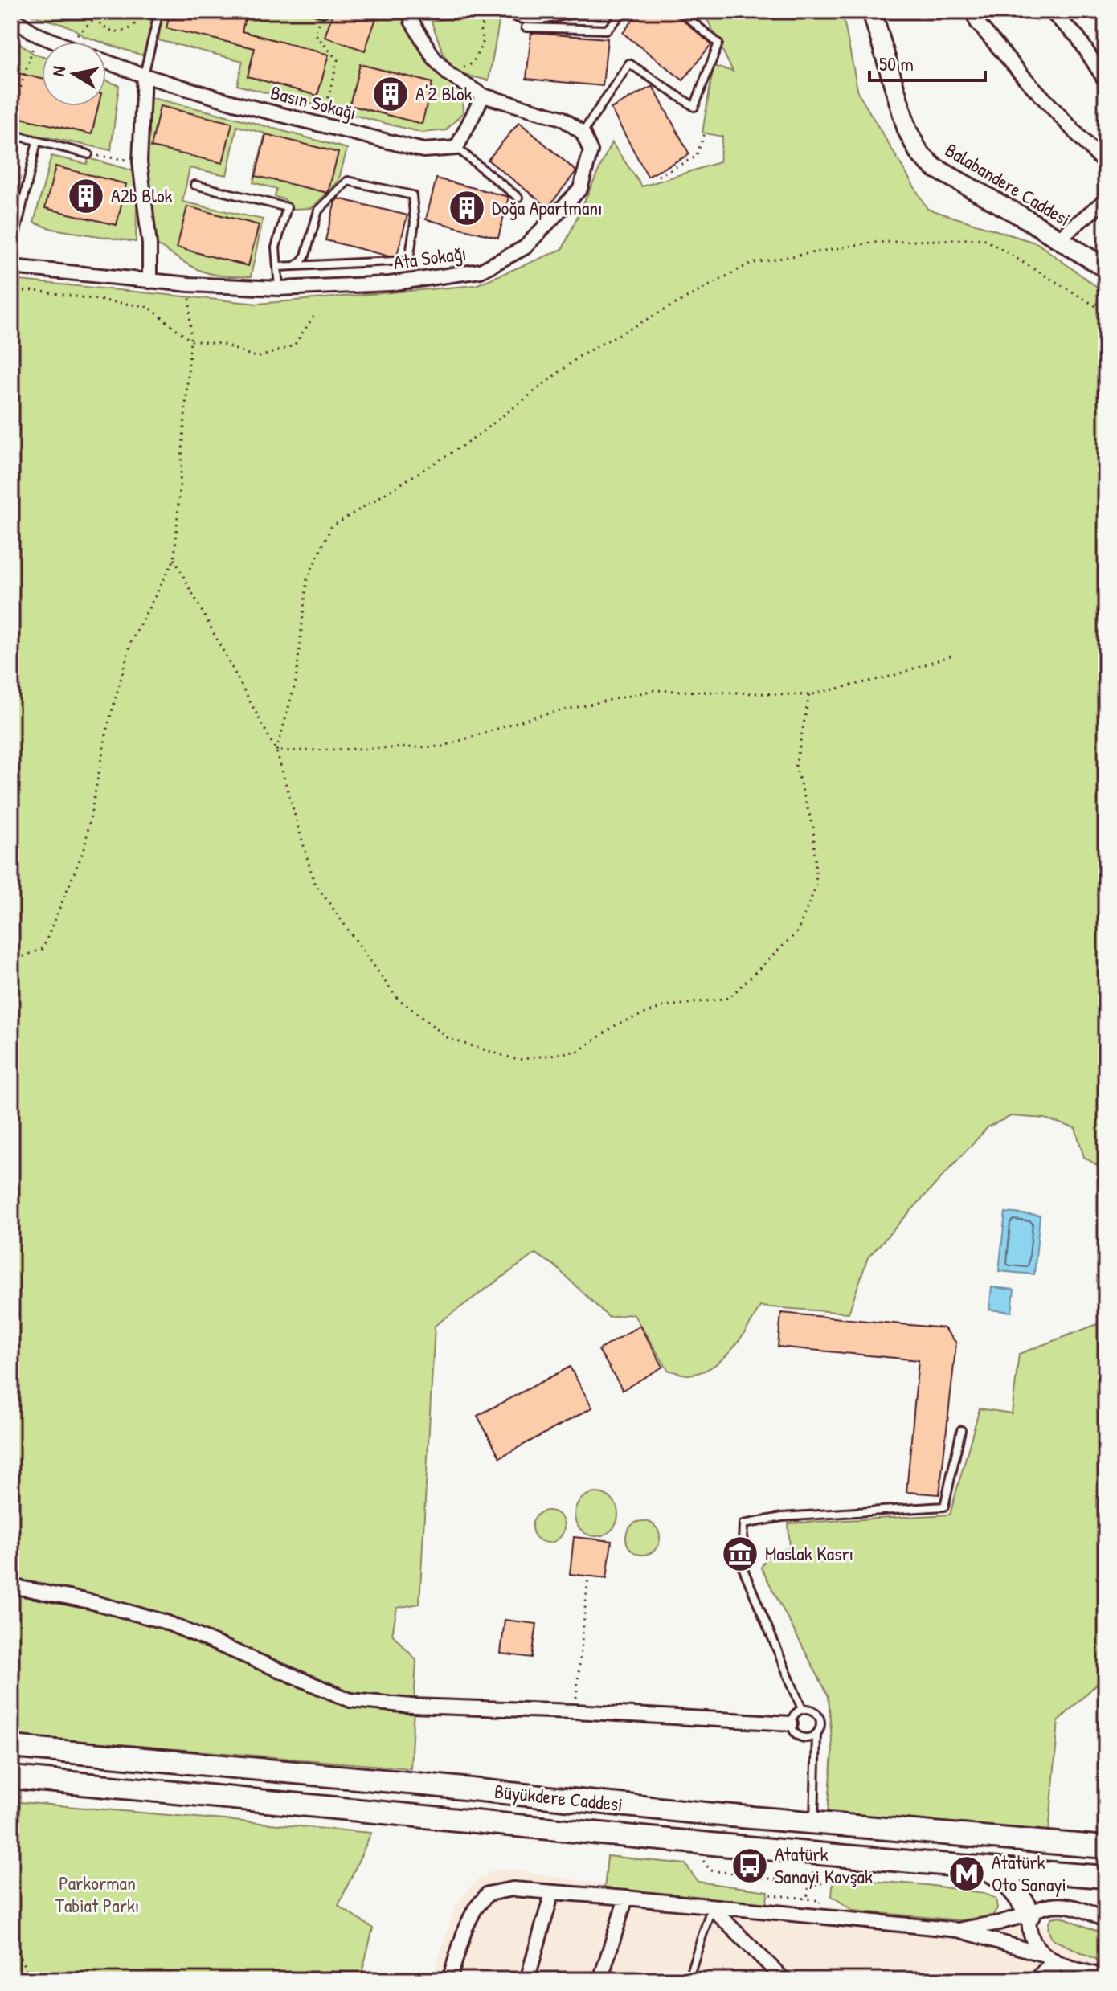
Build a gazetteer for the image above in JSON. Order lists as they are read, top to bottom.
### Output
{
  "streets": {
    "main road": ["Balabandere Caddesi", "Büyükdere Caddesi"],
    "street": ["Basın Sokağı", "Ata Sokağı"]
  },
  "parks": ["Parkorman Tabiat Parkı"],
  "places": {
    "building": ["A'2 Blok", "A2b Blok", "Doğa Apartmanı"],
    "museum": ["Maslak Kasrı"],
    "bus stop": ["Atatürk Sanayi Kavşak"],
    "metro station": ["Atatürk Oto Sanayi"]
  },
  "scale_bar": "50 m",
  "north": "left"
}
